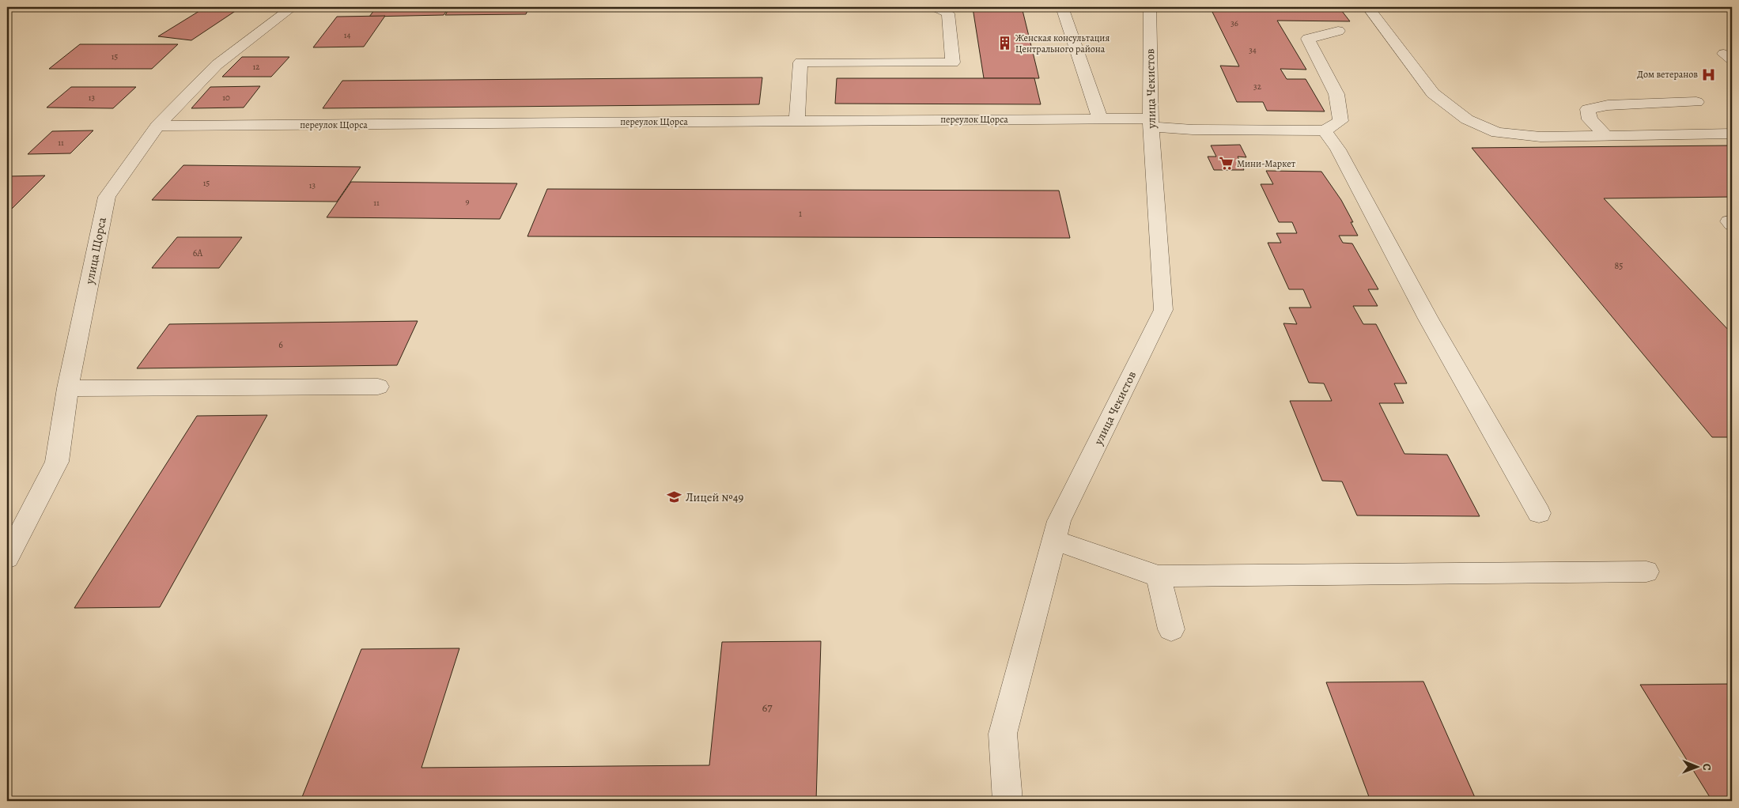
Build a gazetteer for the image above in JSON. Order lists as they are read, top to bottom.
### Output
{
  "streets": {
    "street": ["улица Чекистов", "переулок Щорса", "улица Щорса"]
  },
  "crossings": [
    ["улица Чекистов", "переулок Щорса"],
    ["переулок Щорса", "улица Щорса"]
  ],
  "places": {
    "building": ["Женская консультация Центрального района"],
    "hospital": ["Дом ветеранов"],
    "supermarket": ["Мини-Маркет"],
    "school or university": ["Лицей №49"]
  },
  "house_numbers": [
    "36",
    "14",
    "34",
    "15",
    "12",
    "32",
    "13",
    "10",
    "11",
    "15",
    "13",
    "9",
    "11",
    "1",
    "6А",
    "85",
    "6",
    "67"
  ],
  "north": "right"
}
